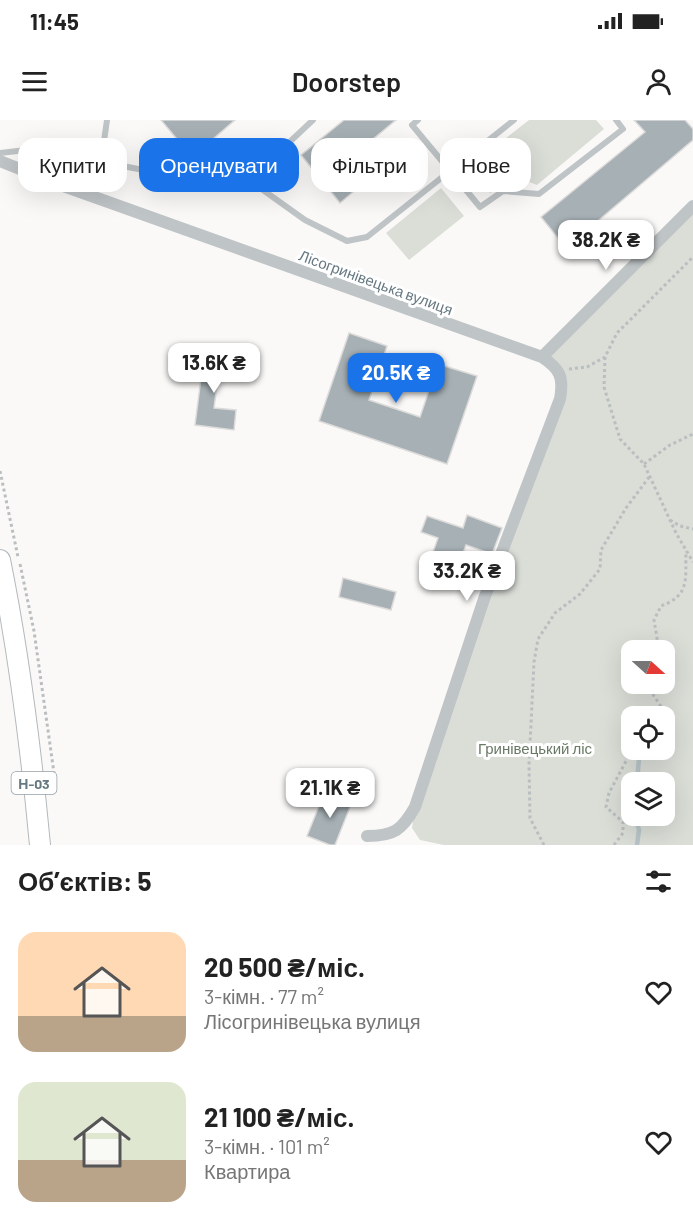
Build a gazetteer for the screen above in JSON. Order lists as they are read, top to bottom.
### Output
{
  "streets": {
    "main road": ["Н-03"],
    "street": ["Лісогринівецька вулиця"]
  },
  "parks": ["Гринівецький ліс"],
  "north": "right",
  "page": {
    "status": "11:45",
    "header": "Doorstep",
    "chip": [
      "Купити",
      "Орендувати",
      "Фільтри",
      "Нове"
    ],
    "price": [
      "38.2K ₴",
      "13.6K ₴",
      "20.5K ₴",
      "33.2K ₴",
      "21.1K ₴"
    ],
    "heading": "Об’єктів: 5",
    "list": [
      {
        "name": "20 500 ₴/міс.",
        "note": "3-кімн. · 77 m² · Лісогринівецька вулиця"
      },
      {
        "name": "21 100 ₴/міс.",
        "note": "3-кімн. · 101 m² · Квартира"
      }
    ]
  }
}
